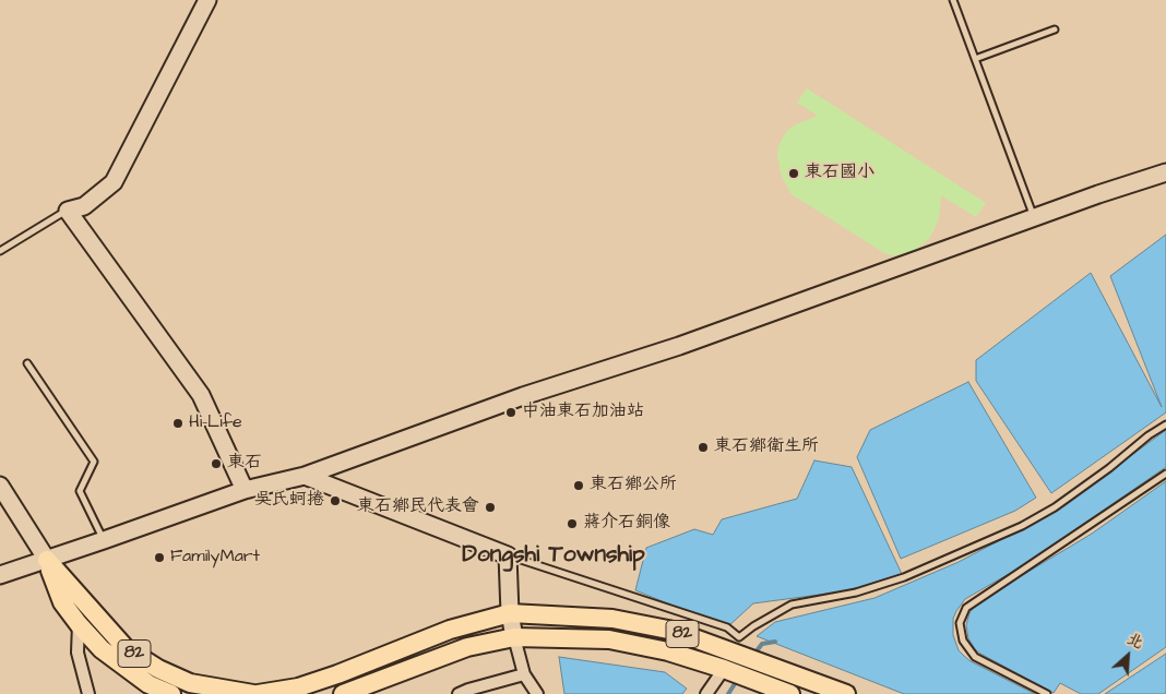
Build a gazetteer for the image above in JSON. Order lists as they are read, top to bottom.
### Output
{
  "streets": {
    "main road": ["82"]
  },
  "districts": ["Dongshi Township"],
  "places": [
    "東石國小",
    "中油東石加油站",
    "Hi-Life",
    "東石鄉衛生所",
    "東石",
    "東石鄉公所",
    "吳氏蚵捲",
    "東石鄉民代表會",
    "蔣介石銅像",
    "FamilyMart"
  ],
  "north": "top right"
}
